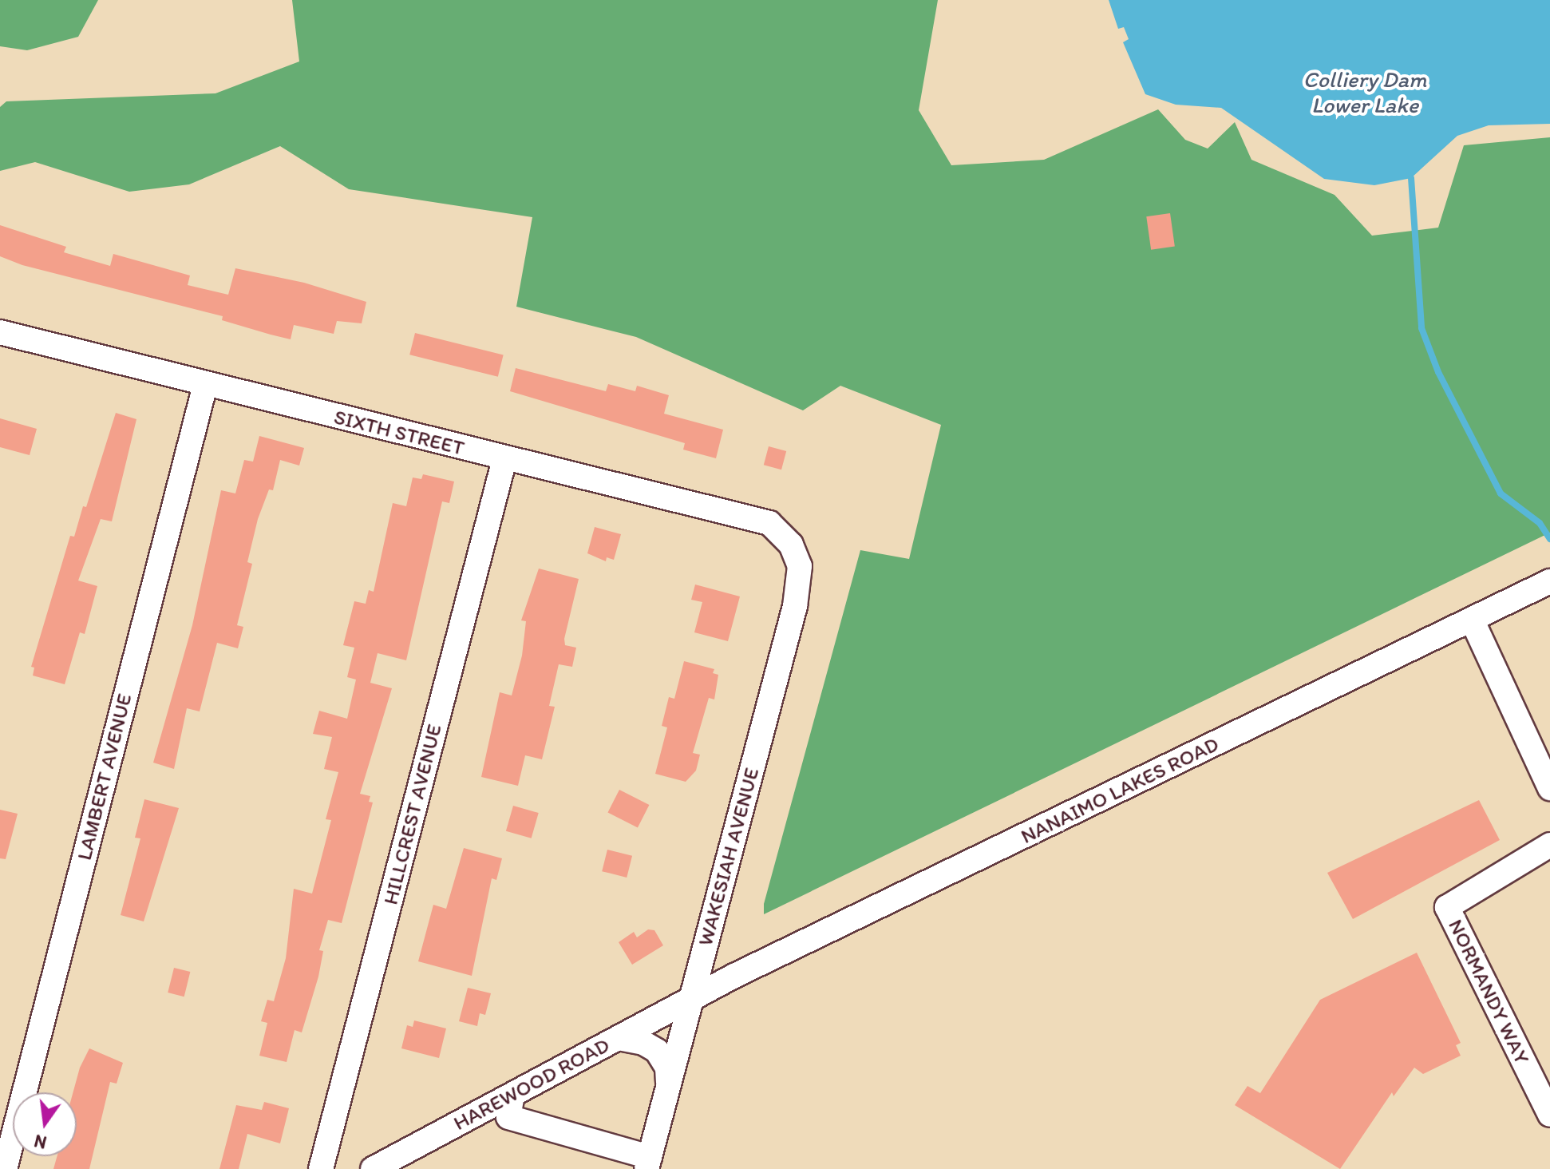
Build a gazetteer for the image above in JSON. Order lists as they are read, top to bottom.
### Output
{
  "streets": {
    "street": [
      "SIXTH STREET",
      "LAMBERT AVENUE",
      "NANAIMO LAKES ROAD",
      "HILLCREST AVENUE",
      "WAKESIAH AVENUE",
      "NORMANDY WAY",
      "HAREWOOD ROAD"
    ]
  },
  "crossings": [
    ["SIXTH STREET", "LAMBERT AVENUE"],
    ["SIXTH STREET", "HILLCREST AVENUE"],
    ["SIXTH STREET", "WAKESIAH AVENUE"],
    ["NANAIMO LAKES ROAD", "WAKESIAH AVENUE"],
    ["NANAIMO LAKES ROAD", "HAREWOOD ROAD"],
    ["WAKESIAH AVENUE", "HAREWOOD ROAD"]
  ],
  "water": ["Colliery Dam Lower Lake"],
  "north": "bottom"
}
